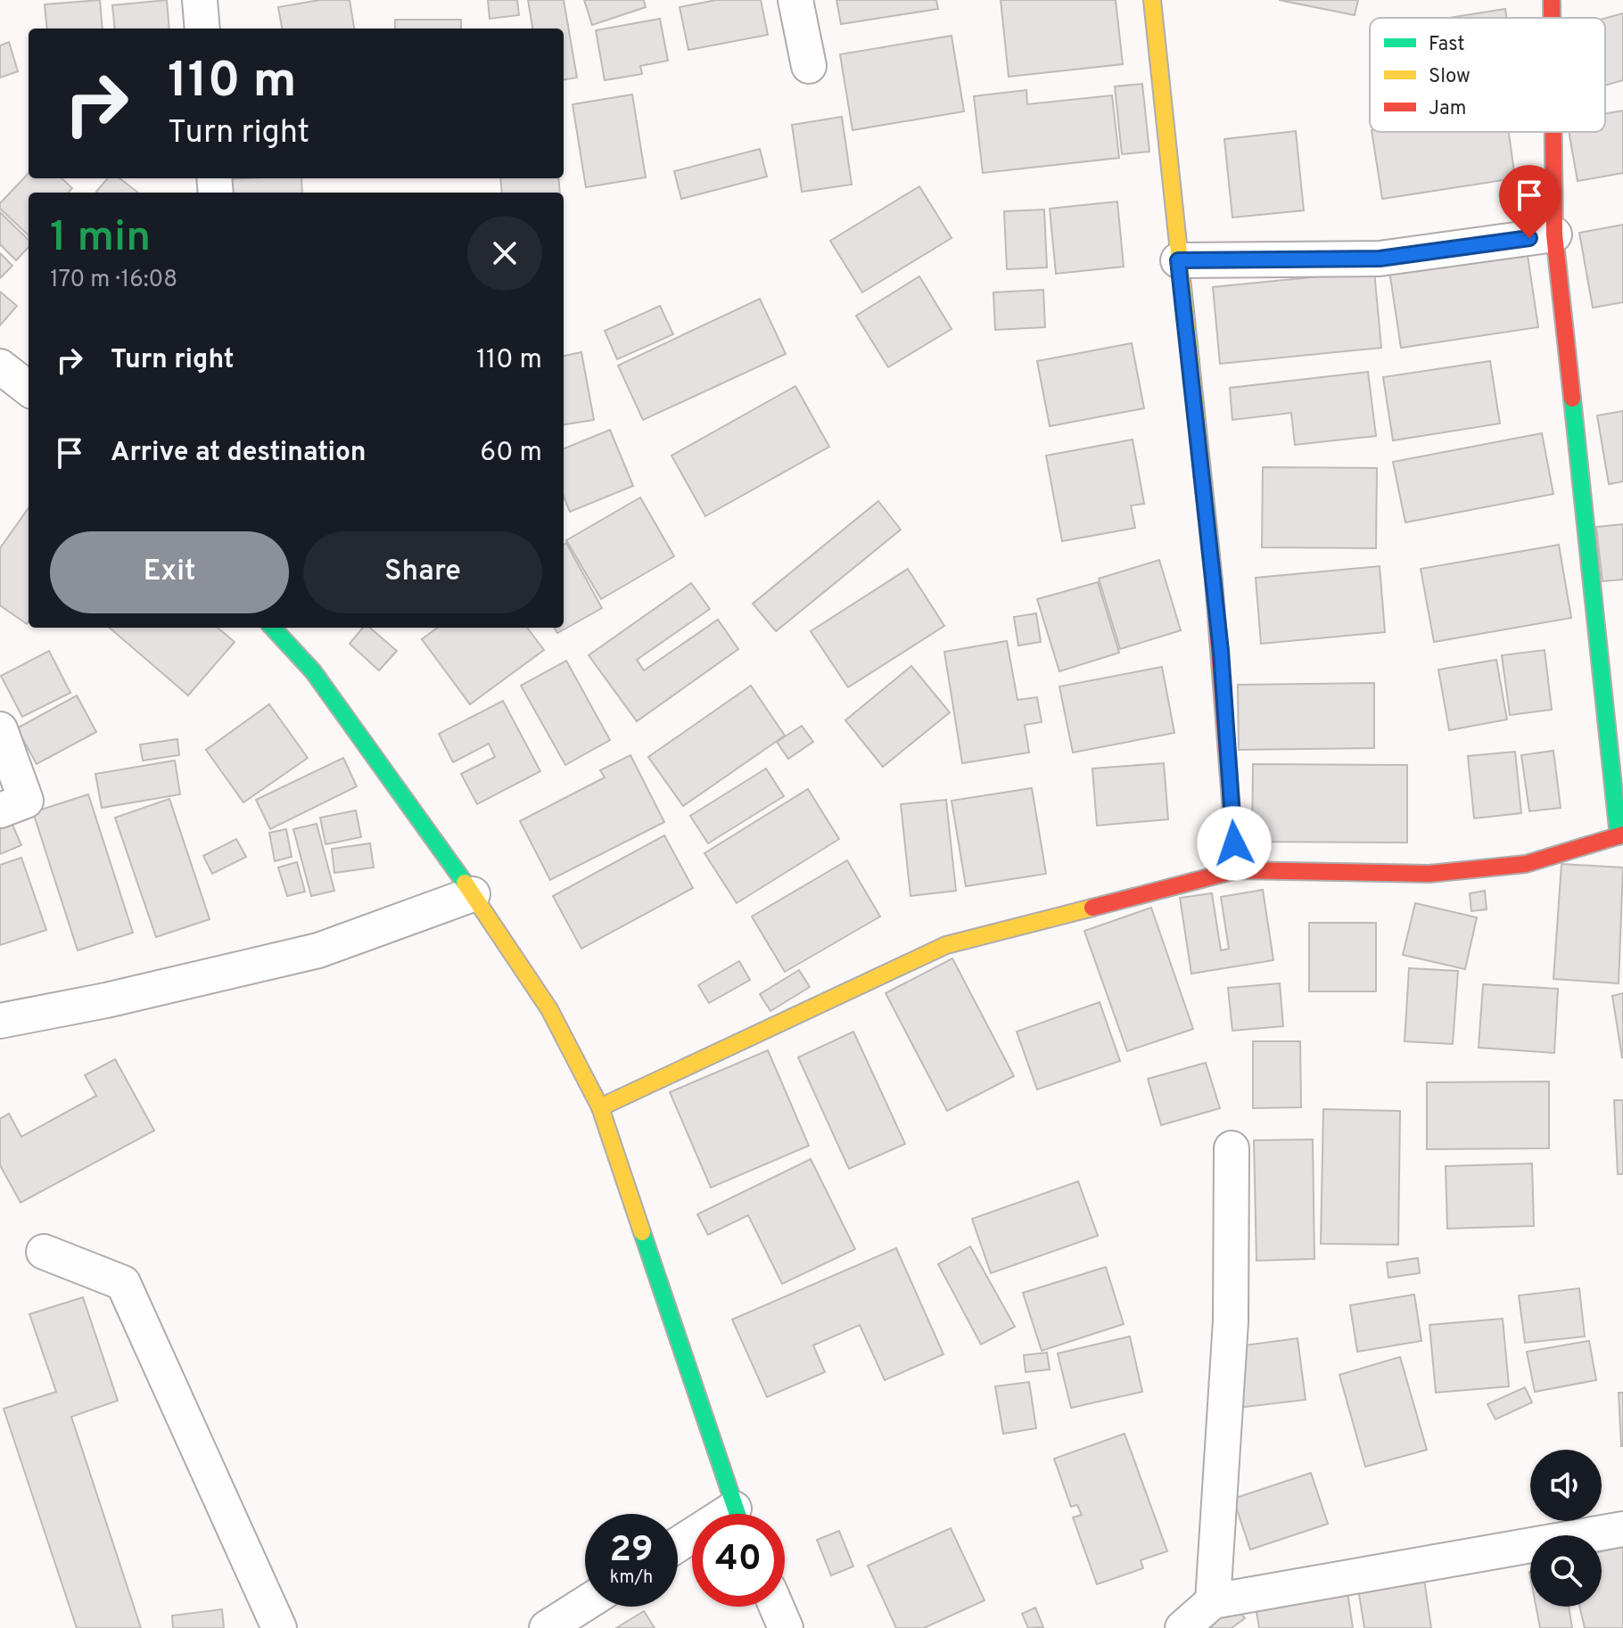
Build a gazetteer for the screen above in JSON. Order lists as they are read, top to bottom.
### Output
{
  "legend": ["Fast", "Slow", "Jam"],
  "page": {
    "turn": ["110 m", "Turn right"],
    "heading": ["1 min", "170 m · 16:08"],
    "list": [
      {
        "name": "Turn right",
        "value": "110 m"
      },
      {
        "name": "Arrive at destination",
        "value": "60 m"
      }
    ],
    "buttons": ["Exit", "Share"],
    "speed": "29 km/h",
    "limit": "40"
  }
}
